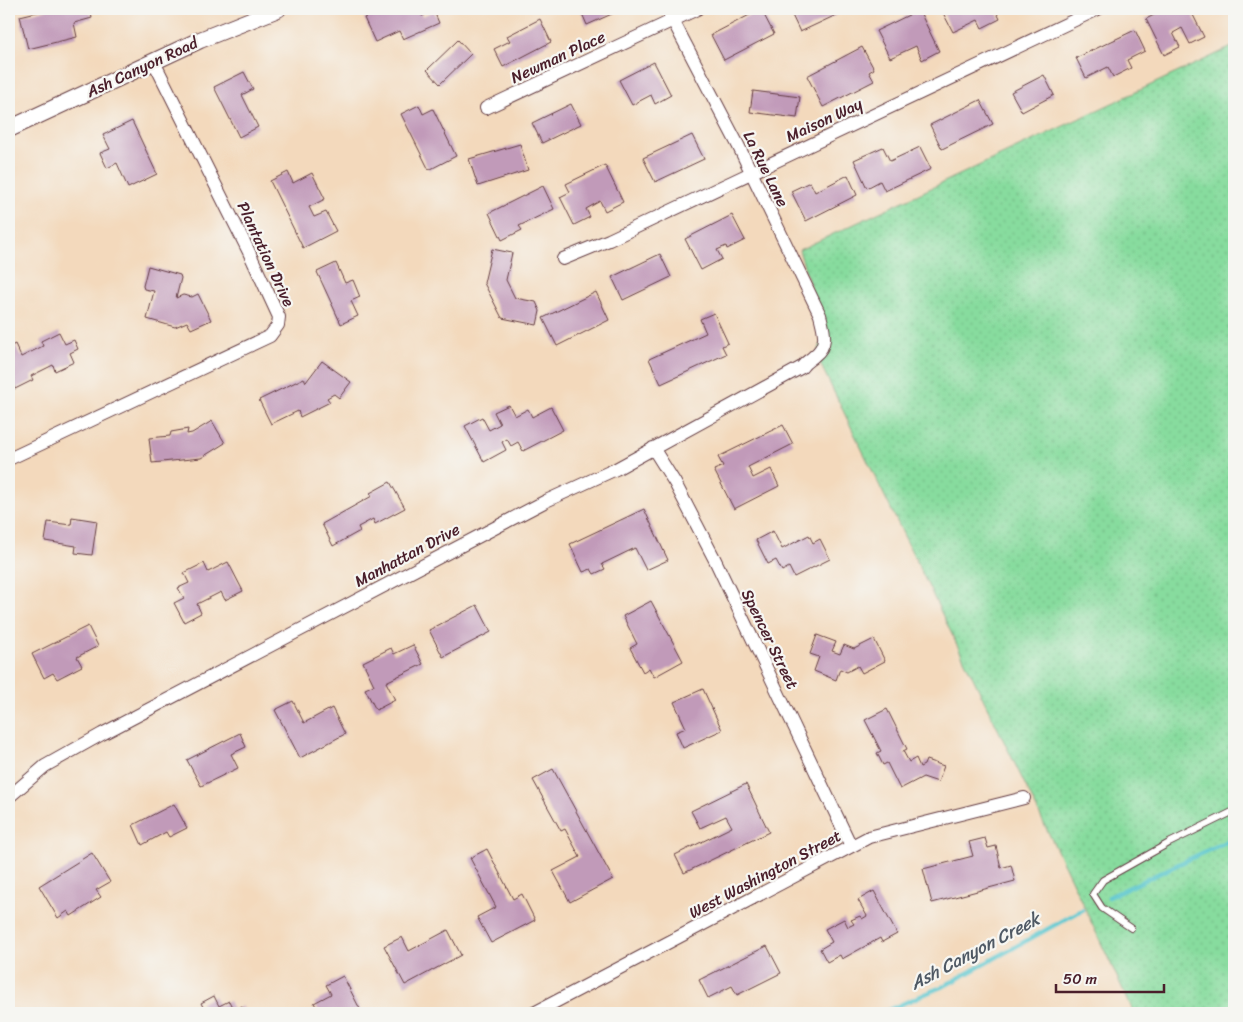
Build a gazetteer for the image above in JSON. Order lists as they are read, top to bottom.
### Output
{
  "streets": {
    "street": [
      "Newman Place",
      "Ash Canyon Road",
      "Maison Way",
      "La Rue Lane",
      "Plantation Drive",
      "Manhattan Drive",
      "Spencer Street",
      "West Washington Street"
    ]
  },
  "crossings": [
    ["Newman Place", "La Rue Lane"],
    ["Ash Canyon Road", "Plantation Drive"],
    ["Maison Way", "La Rue Lane"],
    ["La Rue Lane", "Manhattan Drive"],
    ["Manhattan Drive", "Spencer Street"],
    ["Spencer Street", "West Washington Street"]
  ],
  "water": ["Ash Canyon Creek"],
  "scale_bar": "50 m"
}
